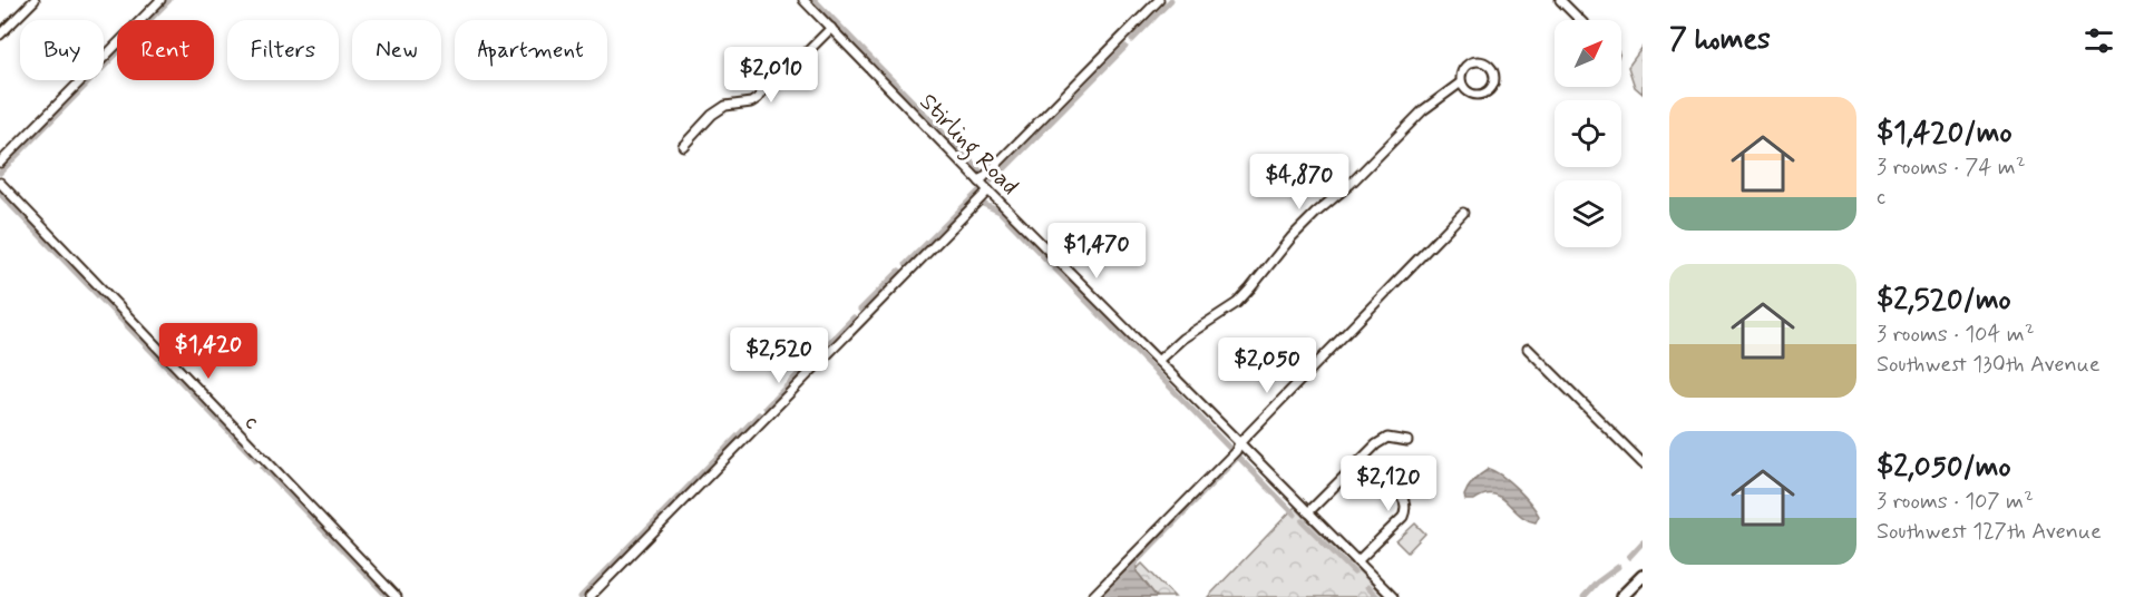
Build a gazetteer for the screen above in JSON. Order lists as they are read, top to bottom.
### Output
{
  "streets": {
    "street": ["Stirling Road", "c"]
  },
  "north": "top right",
  "page": {
    "heading": "7 homes",
    "chip": [
      "Buy",
      "Rent",
      "Filters",
      "New",
      "Apartment"
    ],
    "price": [
      "$2,010",
      "$4,870",
      "$1,470",
      "$1,420",
      "$2,520",
      "$2,050",
      "$2,120"
    ],
    "list": [
      {
        "name": "$1,420/mo",
        "note": "3 rooms · 74 m² · c"
      },
      {
        "name": "$2,520/mo",
        "note": "3 rooms · 104 m² · Southwest 130th Avenue"
      },
      {
        "name": "$2,050/mo",
        "note": "3 rooms · 107 m² · Southwest 127th Avenue"
      }
    ]
  }
}
